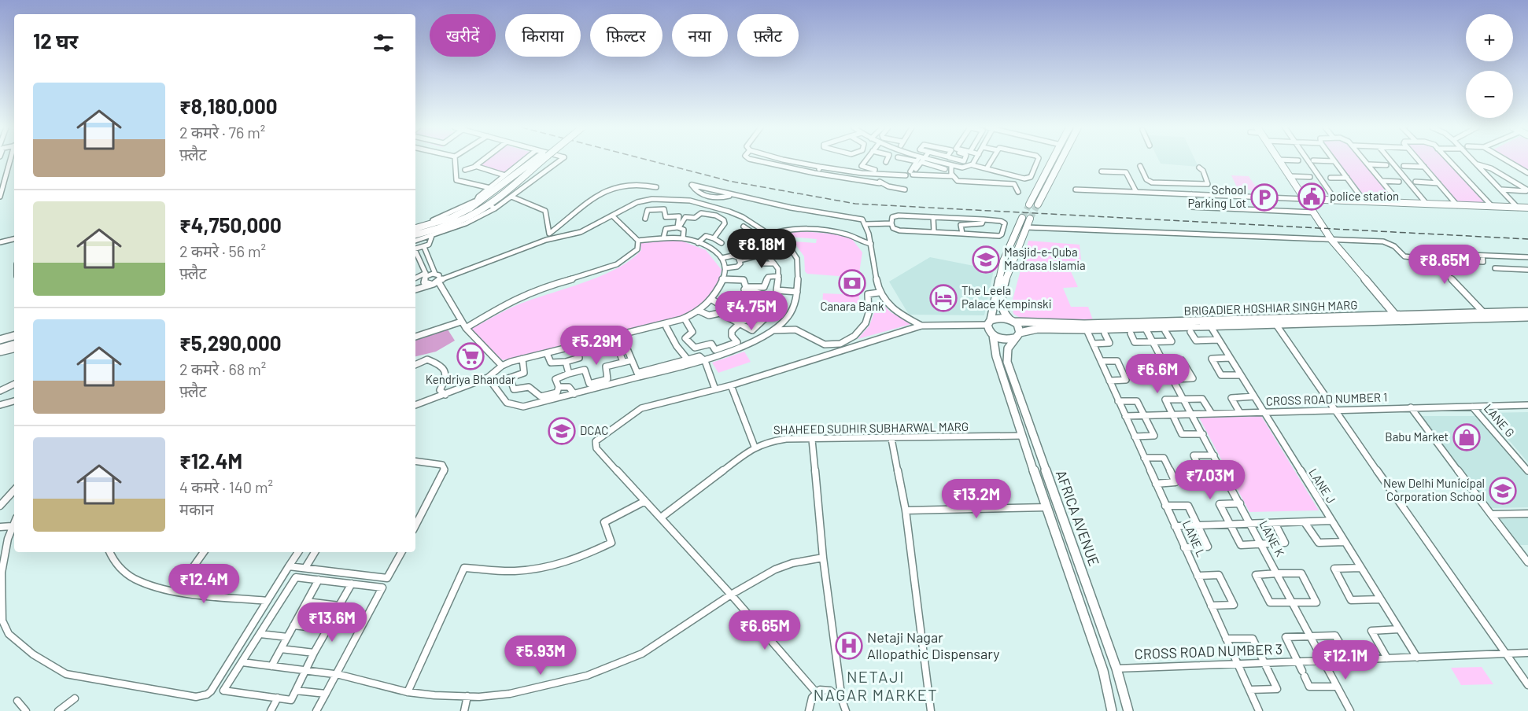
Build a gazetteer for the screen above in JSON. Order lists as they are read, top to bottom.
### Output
{
  "streets": {
    "main road": ["BRIGADIER HOSHIAR SINGH MARG", "AFRICA AVENUE"],
    "street": [
      "CROSS ROAD NUMBER 1",
      "LANE G",
      "SHAHEED SUDHIR SUBHARWAL MARG",
      "LANE J",
      "LANE L",
      "LANE K",
      "CROSS ROAD NUMBER 3"
    ]
  },
  "crossings": [
    ["BRIGADIER HOSHIAR SINGH MARG", "LANE J"],
    ["BRIGADIER HOSHIAR SINGH MARG", "AFRICA AVENUE"],
    ["BRIGADIER HOSHIAR SINGH MARG", "LANE L"],
    ["BRIGADIER HOSHIAR SINGH MARG", "LANE K"],
    ["CROSS ROAD NUMBER 1", "LANE G"],
    ["CROSS ROAD NUMBER 1", "LANE J"],
    ["CROSS ROAD NUMBER 1", "LANE L"],
    ["CROSS ROAD NUMBER 1", "LANE K"],
    ["SHAHEED SUDHIR SUBHARWAL MARG", "AFRICA AVENUE"],
    ["LANE J", "CROSS ROAD NUMBER 3"],
    ["AFRICA AVENUE", "CROSS ROAD NUMBER 3"],
    ["LANE L", "CROSS ROAD NUMBER 3"],
    ["LANE K", "CROSS ROAD NUMBER 3"]
  ],
  "districts": ["NETAJI NAGAR MARKET"],
  "places": {
    "public building": ["police station"],
    "parking": ["School Parking Lot"],
    "school or university": ["Masjid-e-Quba Madrasa Islamia", "DCAC", "New Delhi Municipal Corporation School"],
    "bank": ["Canara Bank"],
    "hotel": ["The Leela Palace Kempinski"],
    "supermarket": ["Kendriya Bhandar"],
    "shop": ["Babu Market"],
    "hospital": ["Netaji Nagar Allopathic Dispensary"]
  },
  "page": {
    "map_buttons": ["+", "−"],
    "chip": [
      "खरीदें",
      "किराया",
      "फ़िल्टर",
      "नया",
      "फ़्लैट"
    ],
    "heading": "12 घर",
    "list": [
      {
        "name": "₹8,180,000",
        "note": "2 कमरे · 76 m² · फ़्लैट"
      },
      {
        "name": "₹4,750,000",
        "note": "2 कमरे · 56 m² · फ़्लैट"
      },
      {
        "name": "₹5,290,000",
        "note": "2 कमरे · 68 m² · फ़्लैट"
      },
      {
        "name": "₹12.4M",
        "note": "4 कमरे · 140 m² · मकान"
      }
    ],
    "price": [
      "₹8.18M",
      "₹8.65M",
      "₹4.75M",
      "₹5.29M",
      "₹6.6M",
      "₹7.03M",
      "₹13.2M",
      "₹12.4M",
      "₹13.6M",
      "₹6.65M",
      "₹5.93M",
      "₹12.1M"
    ]
  }
}
